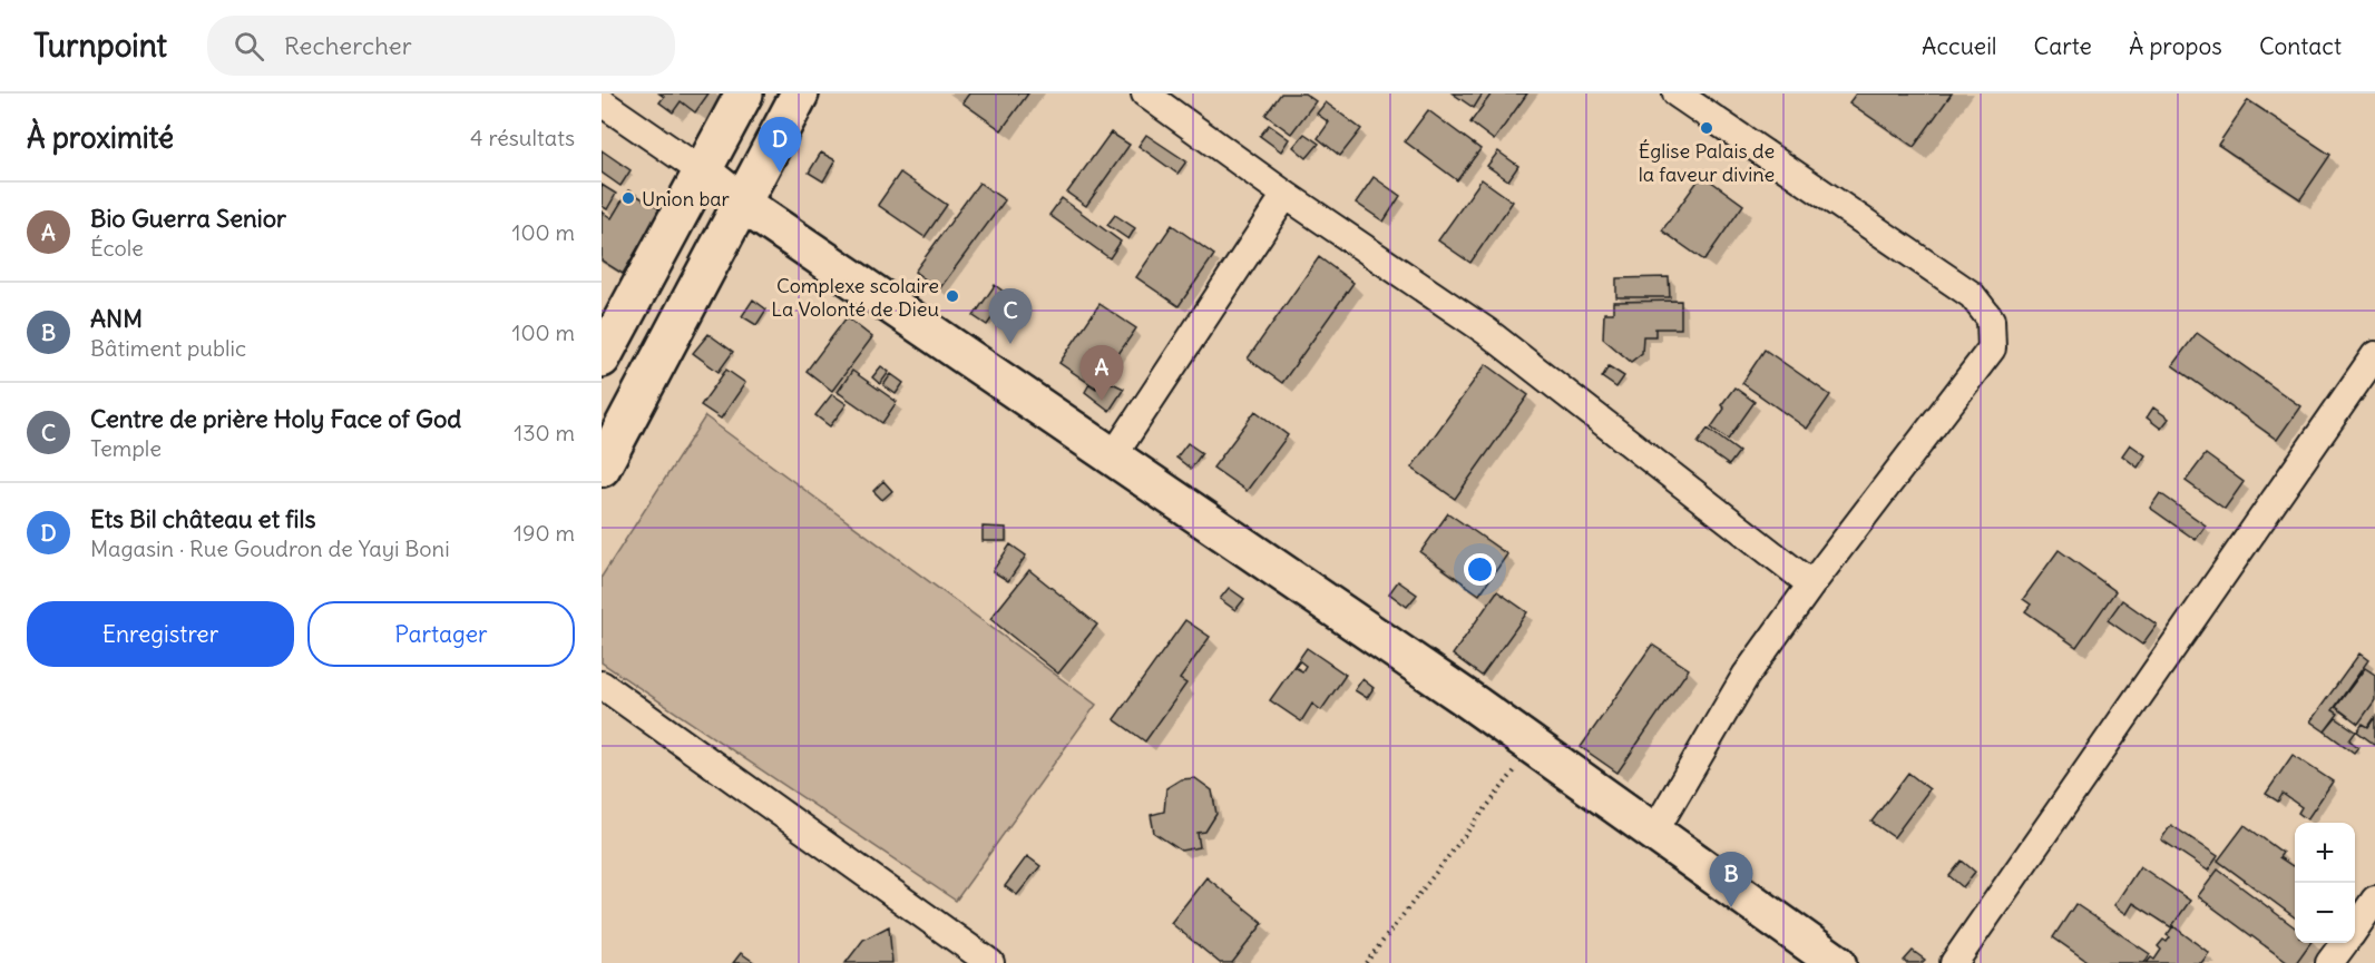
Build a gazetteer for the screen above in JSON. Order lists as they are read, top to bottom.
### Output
{
  "places": ["Église Palais de la faveur divine", "Union bar", "Complexe scolaire La Volonté de Dieu"],
  "page": {
    "header": "Turnpoint",
    "search": "Rechercher",
    "nav": [
      "Accueil",
      "Carte",
      "À propos",
      "Contact"
    ],
    "heading": ["À proximité", "4 résultats"],
    "pins": [
      "D",
      "C",
      "A",
      "B"
    ],
    "list": [
      {
        "mark": "A",
        "name": "Bio Guerra Senior",
        "note": "École",
        "value": "100 m"
      },
      {
        "mark": "B",
        "name": "ANM",
        "note": "Bâtiment public",
        "value": "100 m"
      },
      {
        "mark": "C",
        "name": "Centre de prière Holy Face of God",
        "note": "Temple",
        "value": "130 m"
      },
      {
        "mark": "D",
        "name": "Ets Bil château et fils",
        "note": "Magasin · Rue Goudron de Yayi Boni",
        "value": "190 m"
      }
    ],
    "buttons": ["Enregistrer", "Partager"],
    "map_buttons": ["+", "−"]
  }
}
